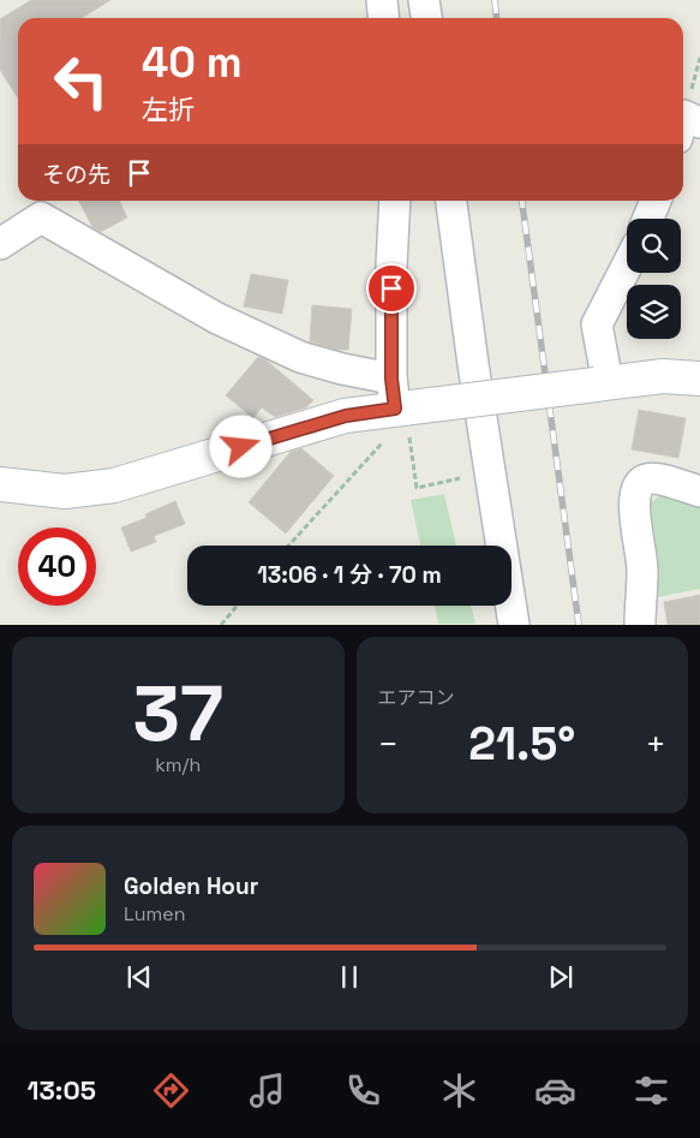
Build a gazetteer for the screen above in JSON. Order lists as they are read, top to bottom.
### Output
{
  "page": {
    "turn": ["40 m", "左折"],
    "then": "その先",
    "limit": "40",
    "trip": "13:06 · 1 分 · 70 m",
    "tile": [
      ["37", "km/h"],
      "エアコン"
    ],
    "heat": ["−", "21.5°", "+"],
    "song": ["Golden Hour", "Lumen"],
    "tabs": "13:05"
  }
}
